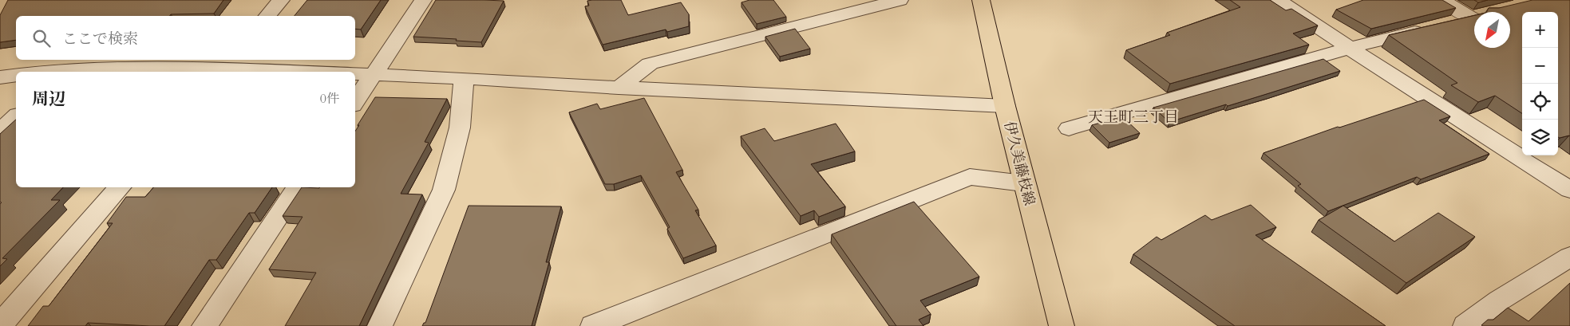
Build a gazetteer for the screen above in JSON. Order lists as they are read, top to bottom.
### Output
{
  "streets": {
    "main road": ["伊久美藤枝線"]
  },
  "districts": ["天王町三丁目"],
  "north": "bottom left",
  "page": {
    "map_buttons": ["+", "−"],
    "search": "ここで検索",
    "heading": ["周辺", "0件"]
  }
}
